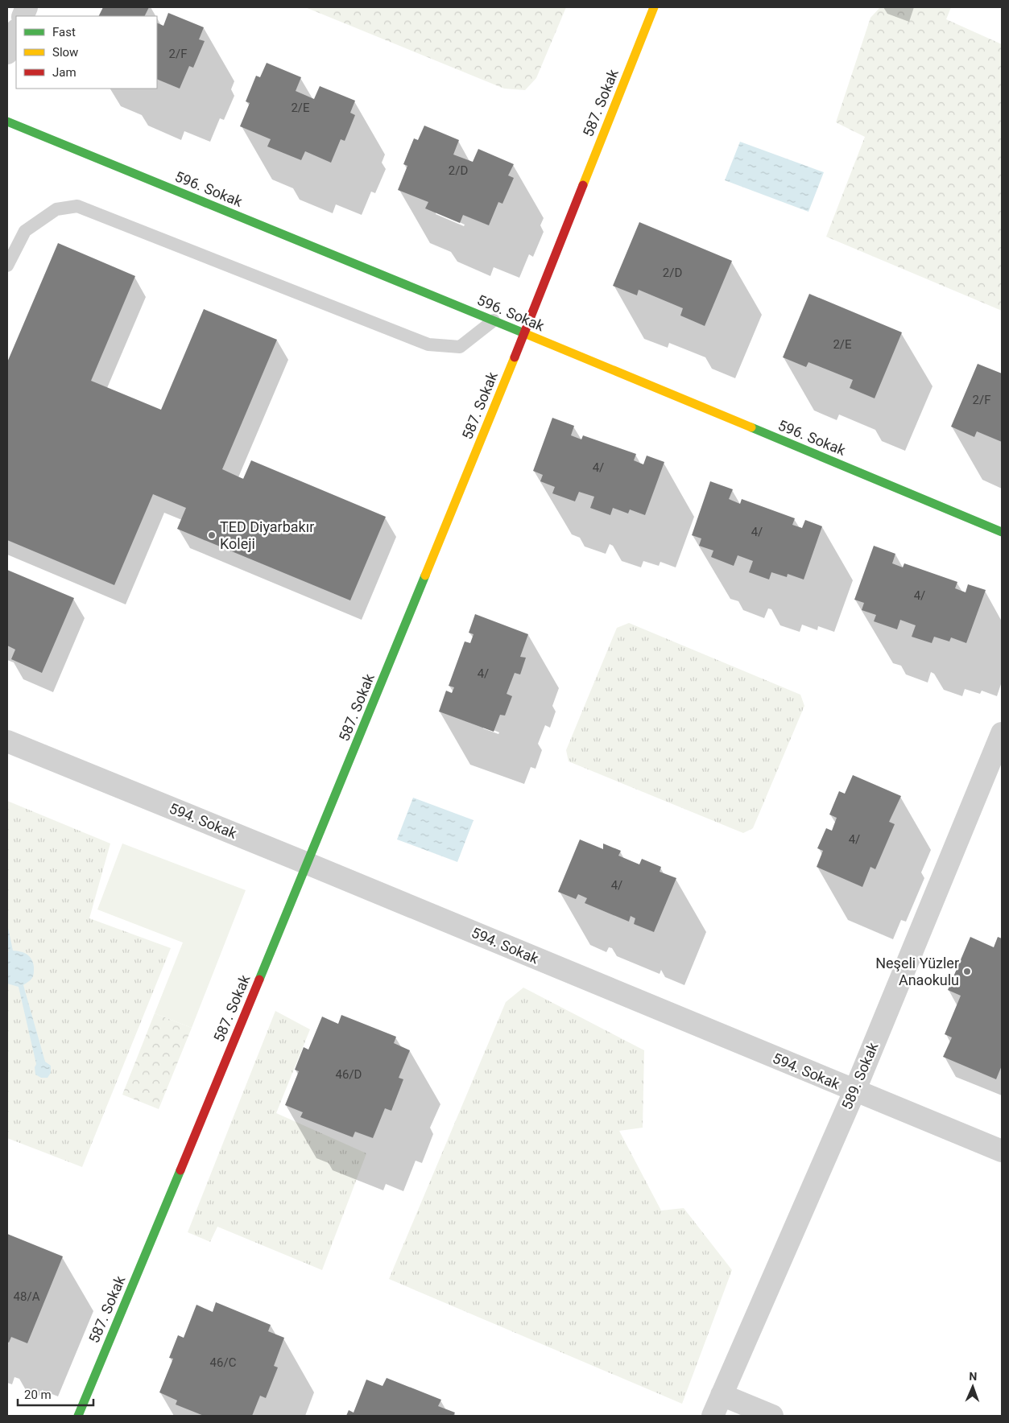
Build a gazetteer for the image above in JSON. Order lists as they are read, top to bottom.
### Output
{
  "streets": {
    "street": [
      "587. Sokak",
      "596. Sokak",
      "594. Sokak",
      "589. Sokak"
    ]
  },
  "crossings": [
    ["587. Sokak", "596. Sokak"],
    ["587. Sokak", "594. Sokak"],
    ["594. Sokak", "589. Sokak"]
  ],
  "places": ["TED Diyarbakır Koleji", "Neşeli Yüzler Anaokulu"],
  "house_numbers": [
    "2/F",
    "2/E",
    "2/D",
    "2/D",
    "2/E",
    "2/F",
    "4/",
    "4/",
    "4/",
    "4/",
    "4/",
    "4/",
    "46/D",
    "48/A",
    "46/C"
  ],
  "legend": ["Fast", "Slow", "Jam"],
  "scale_bar": "20 m",
  "north": "top"
}
